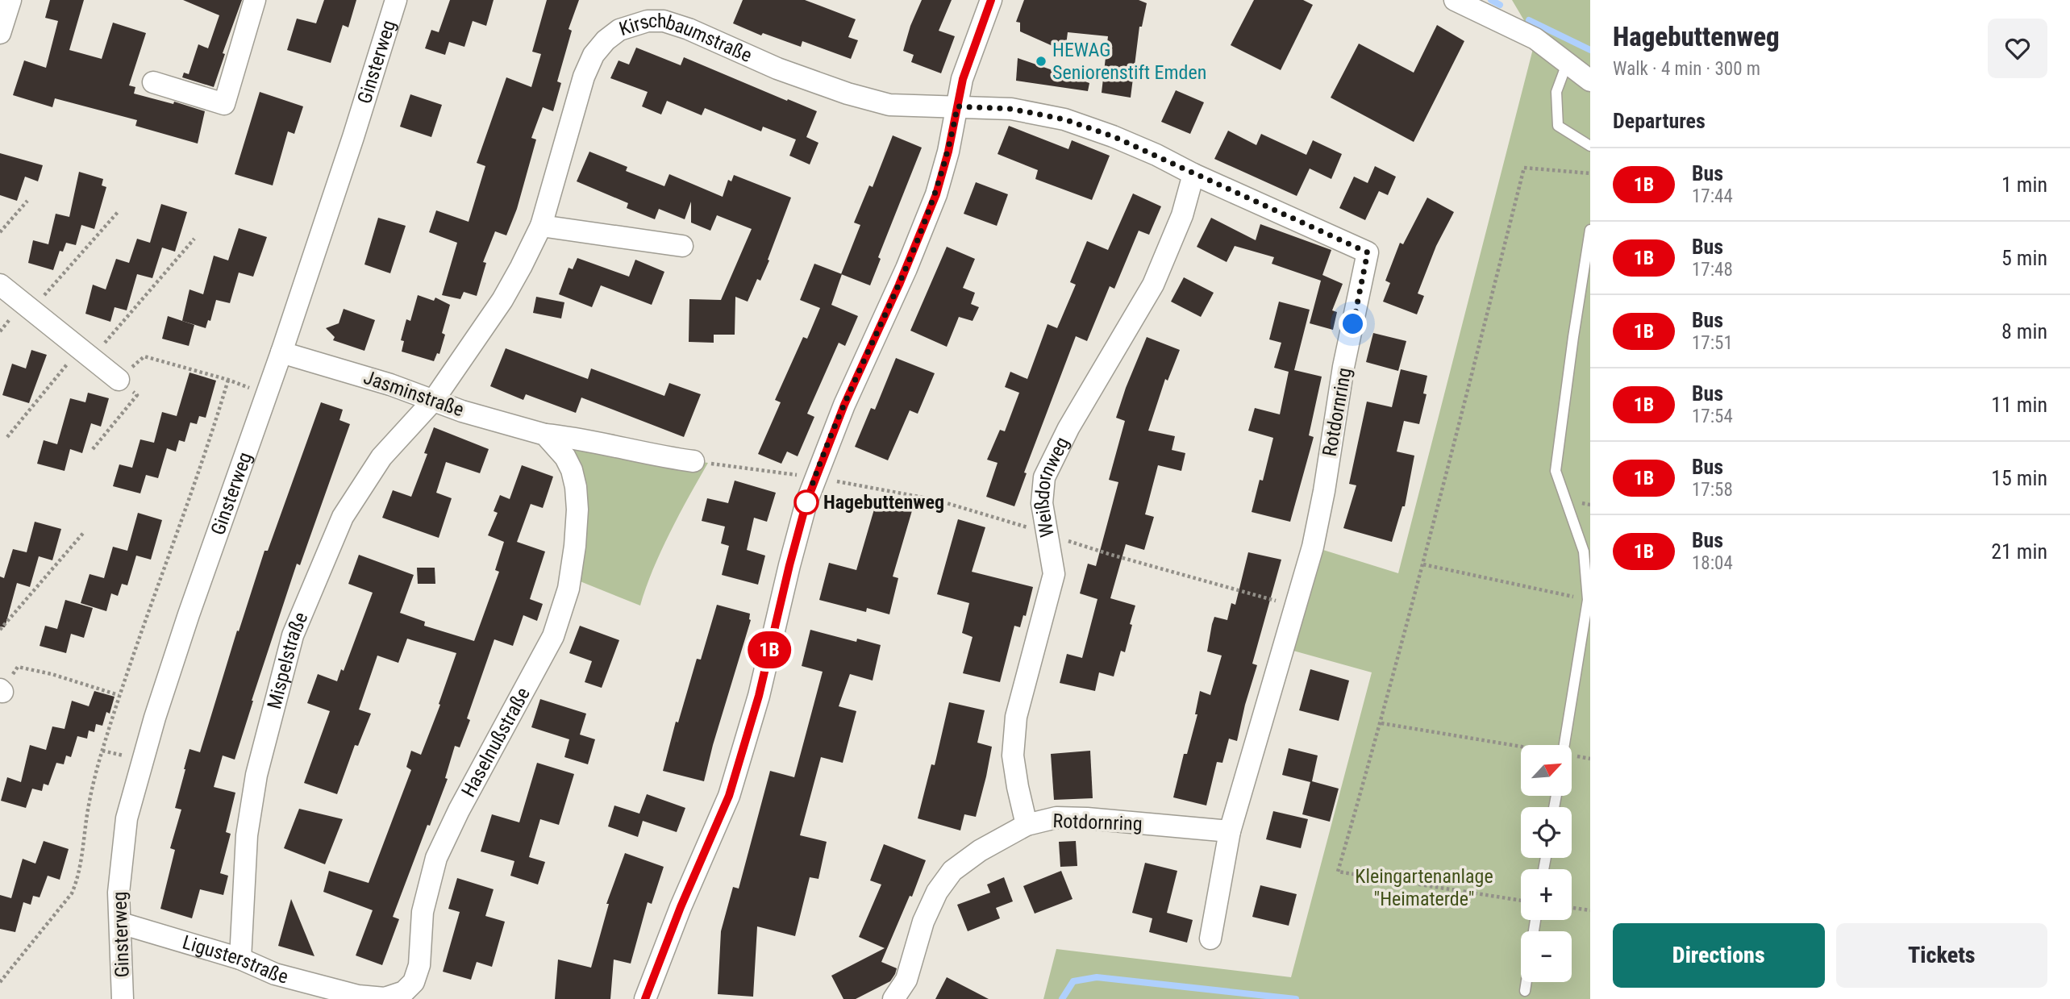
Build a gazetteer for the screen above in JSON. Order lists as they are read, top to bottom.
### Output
{
  "streets": {
    "street": [
      "Kirschbaumstraße",
      "Ginsterweg",
      "Jasminstraße",
      "Rotdornring",
      "Weißdornweg",
      "Mispelstraße",
      "Haselnußstraße",
      "Ligusterstraße"
    ]
  },
  "crossings": [
    ["Kirschbaumstraße", "Jasminstraße"],
    ["Kirschbaumstraße", "Rotdornring"],
    ["Kirschbaumstraße", "Mispelstraße"],
    ["Ginsterweg", "Jasminstraße"],
    ["Ginsterweg", "Ligusterstraße"],
    ["Jasminstraße", "Mispelstraße"],
    ["Jasminstraße", "Haselnußstraße"],
    ["Rotdornring", "Weißdornweg"],
    ["Mispelstraße", "Ligusterstraße"],
    ["Haselnußstraße", "Ligusterstraße"]
  ],
  "parks": ["Kleingartenanlage \"Heimaterde\""],
  "places": ["HEWAG Seniorenstift Emden", "Hagebuttenweg"],
  "lines": ["bus line 1B"],
  "north": "top right",
  "page": {
    "on_map": "1B",
    "heading": [
      ["Hagebuttenweg", "Walk · 4 min · 300 m"],
      "Departures"
    ],
    "list": [
      {
        "mark": "1B",
        "name": "Bus",
        "note": "17:44",
        "value": "1 min"
      },
      {
        "mark": "1B",
        "name": "Bus",
        "note": "17:48",
        "value": "5 min"
      },
      {
        "mark": "1B",
        "name": "Bus",
        "note": "17:51",
        "value": "8 min"
      },
      {
        "mark": "1B",
        "name": "Bus",
        "note": "17:54",
        "value": "11 min"
      },
      {
        "mark": "1B",
        "name": "Bus",
        "note": "17:58",
        "value": "15 min"
      },
      {
        "mark": "1B",
        "name": "Bus",
        "note": "18:04",
        "value": "21 min"
      }
    ],
    "map_buttons": ["+", "−"],
    "buttons": ["Directions", "Tickets"]
  }
}
